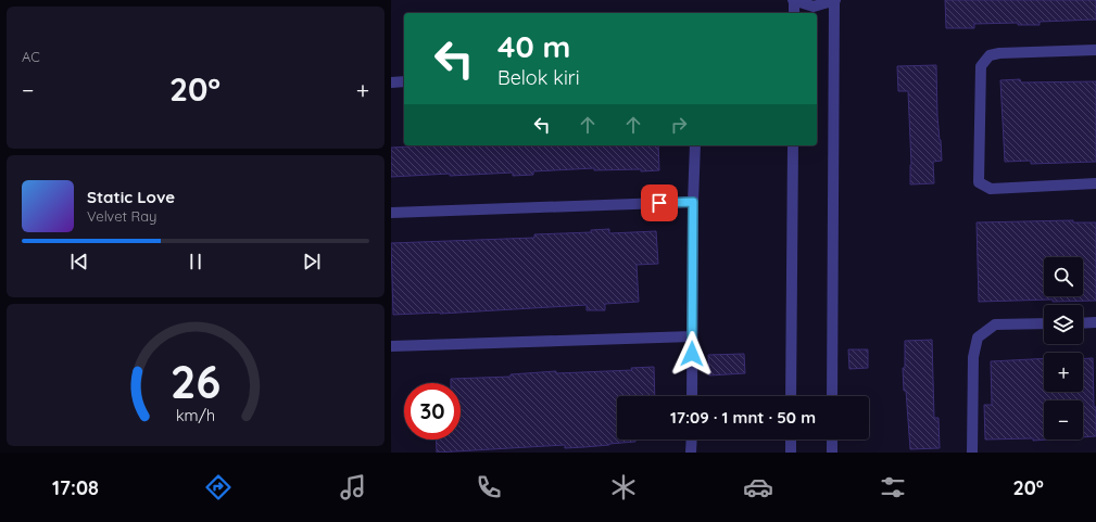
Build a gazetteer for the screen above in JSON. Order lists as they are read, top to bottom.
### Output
{
  "page": {
    "tile": "AC",
    "turn": ["40 m", "Belok kiri"],
    "heat": ["−", "20°", "+"],
    "song": ["Static Love", "Velvet Ray"],
    "map_buttons": ["+", "−"],
    "limit": "30",
    "trip": "17:09 · 1 mnt · 50 m",
    "tabs": ["17:08", "20°"],
    "gauge": ["26", "km/h"]
  }
}
